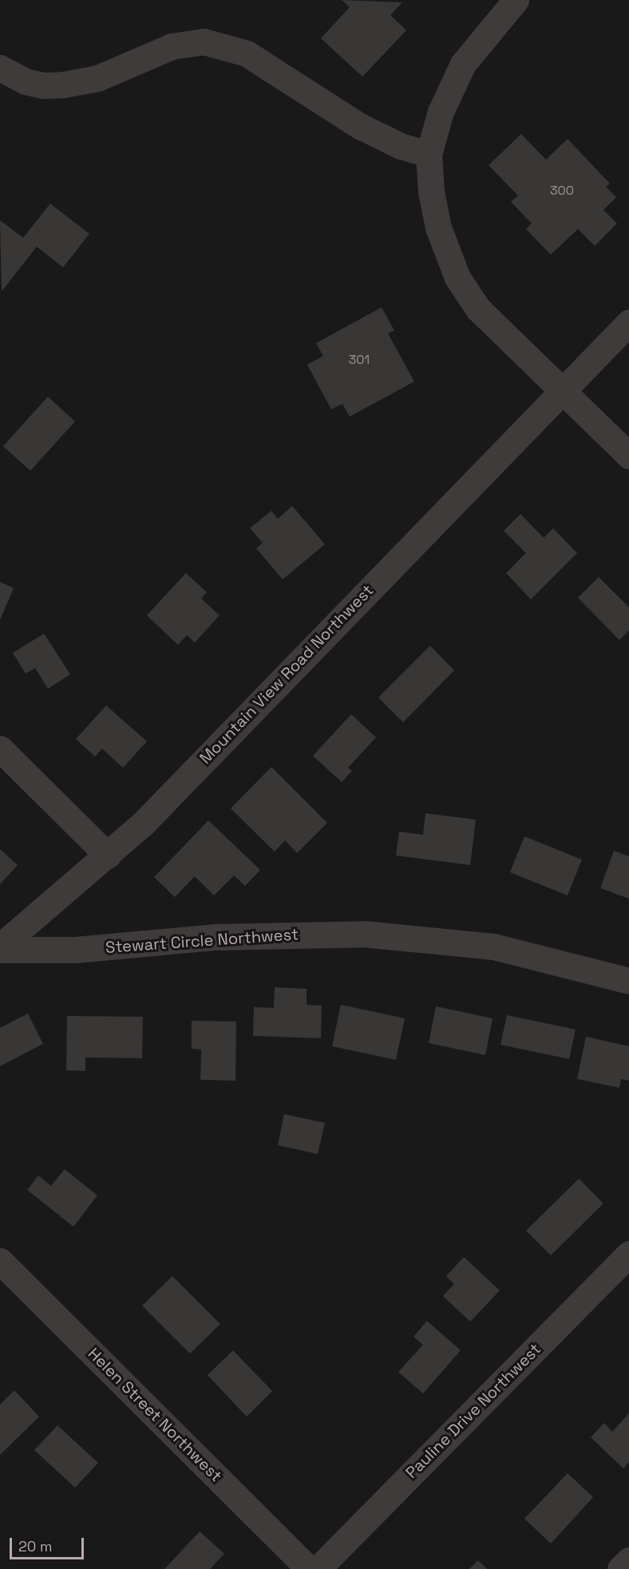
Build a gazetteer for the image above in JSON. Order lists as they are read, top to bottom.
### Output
{
  "streets": {
    "street": [
      "Mountain View Road Northwest",
      "Stewart Circle Northwest",
      "Pauline Drive Northwest",
      "Helen Street Northwest"
    ]
  },
  "house_numbers": ["300", "301"],
  "scale_bar": "20 m"
}
